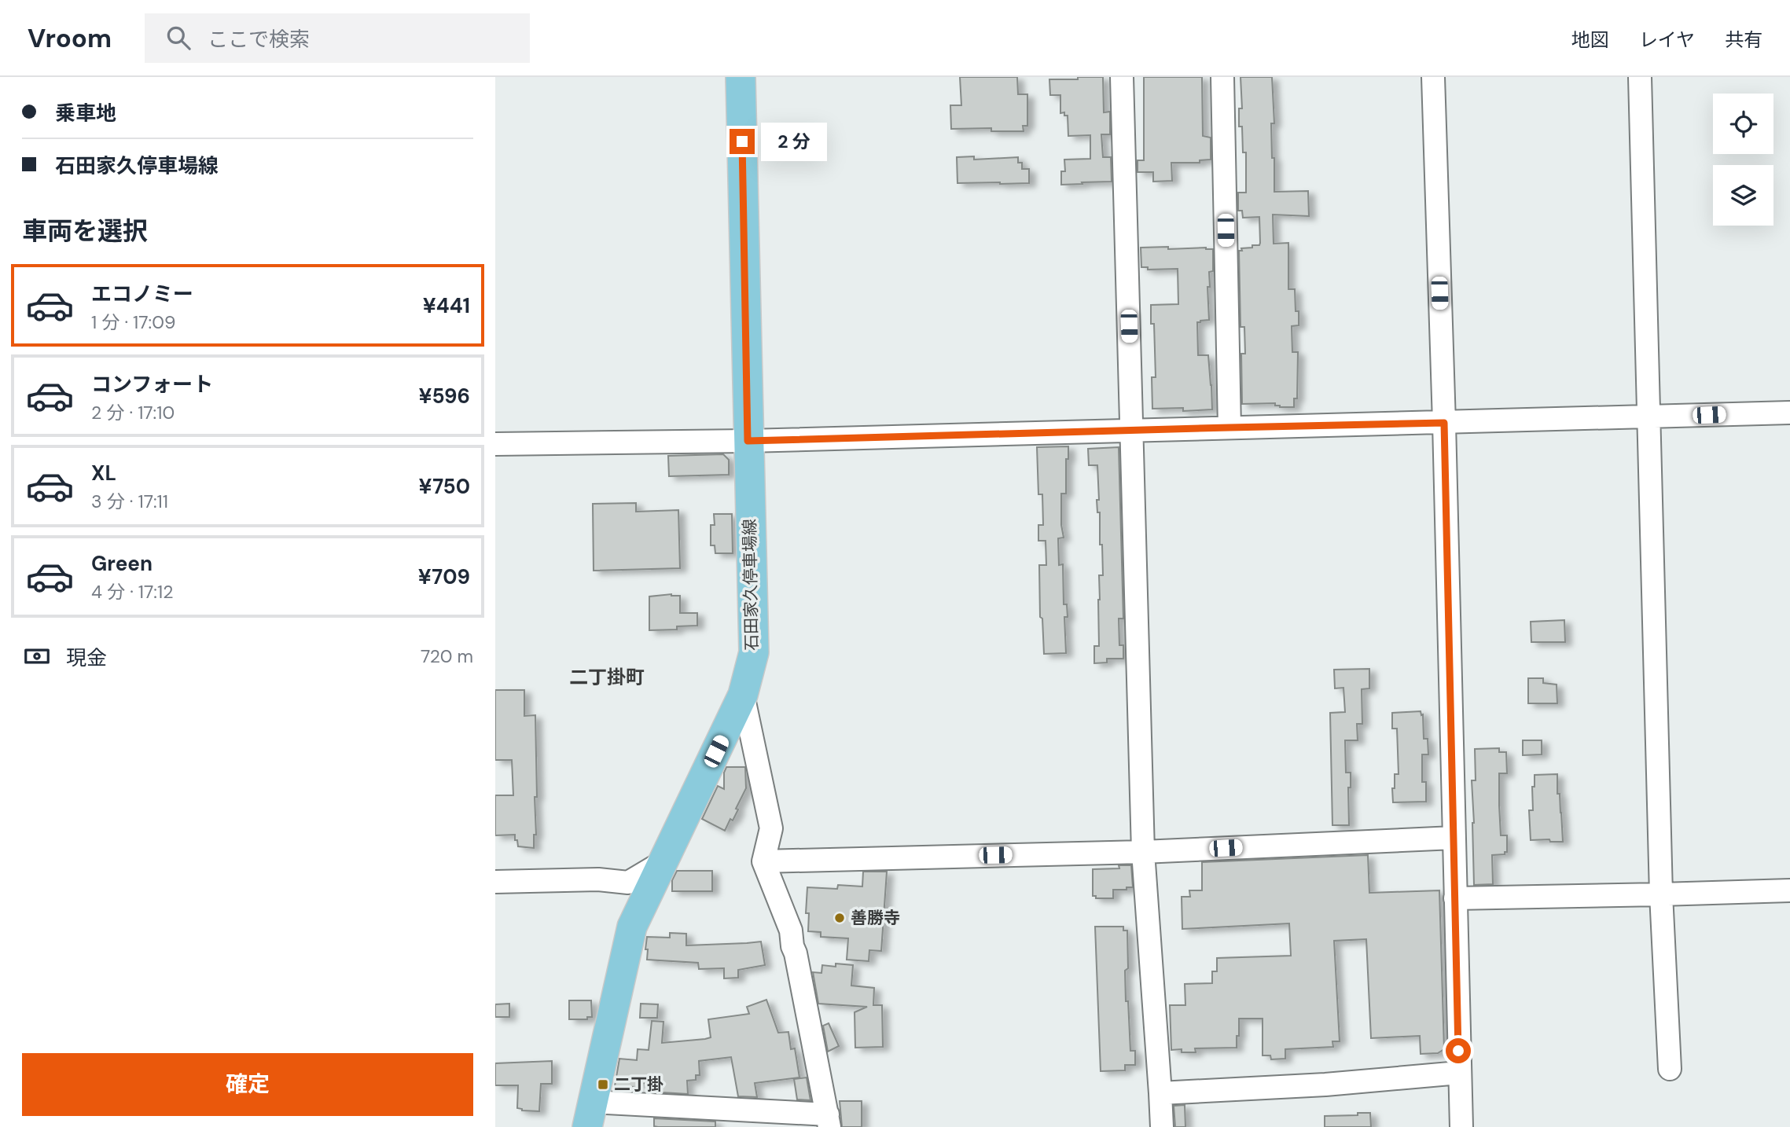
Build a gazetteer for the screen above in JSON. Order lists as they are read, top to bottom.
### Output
{
  "streets": {
    "main road": ["石田家久停車場線"]
  },
  "districts": ["二丁掛町"],
  "places": {
    "other": ["善勝寺"],
    "transit": ["二丁掛"]
  },
  "page": {
    "header": "Vroom",
    "search": "ここで検索",
    "nav": ["地図", "レイヤ", "共有"],
    "banner": ["乗車地", "石田家久停車場線"],
    "bubble": "2 分",
    "heading": "車両を選択",
    "list": [
      {
        "name": "エコノミー",
        "note": "1 分 · 17:09",
        "value": "¥441"
      },
      {
        "name": "コンフォート",
        "note": "2 分 · 17:10",
        "value": "¥596"
      },
      {
        "name": "XL",
        "note": "3 分 · 17:11",
        "value": "¥750"
      },
      {
        "name": "Green",
        "note": "4 分 · 17:12",
        "value": "¥709"
      }
    ],
    "pay": ["現金", "720 m"],
    "buttons": "確定"
  }
}
